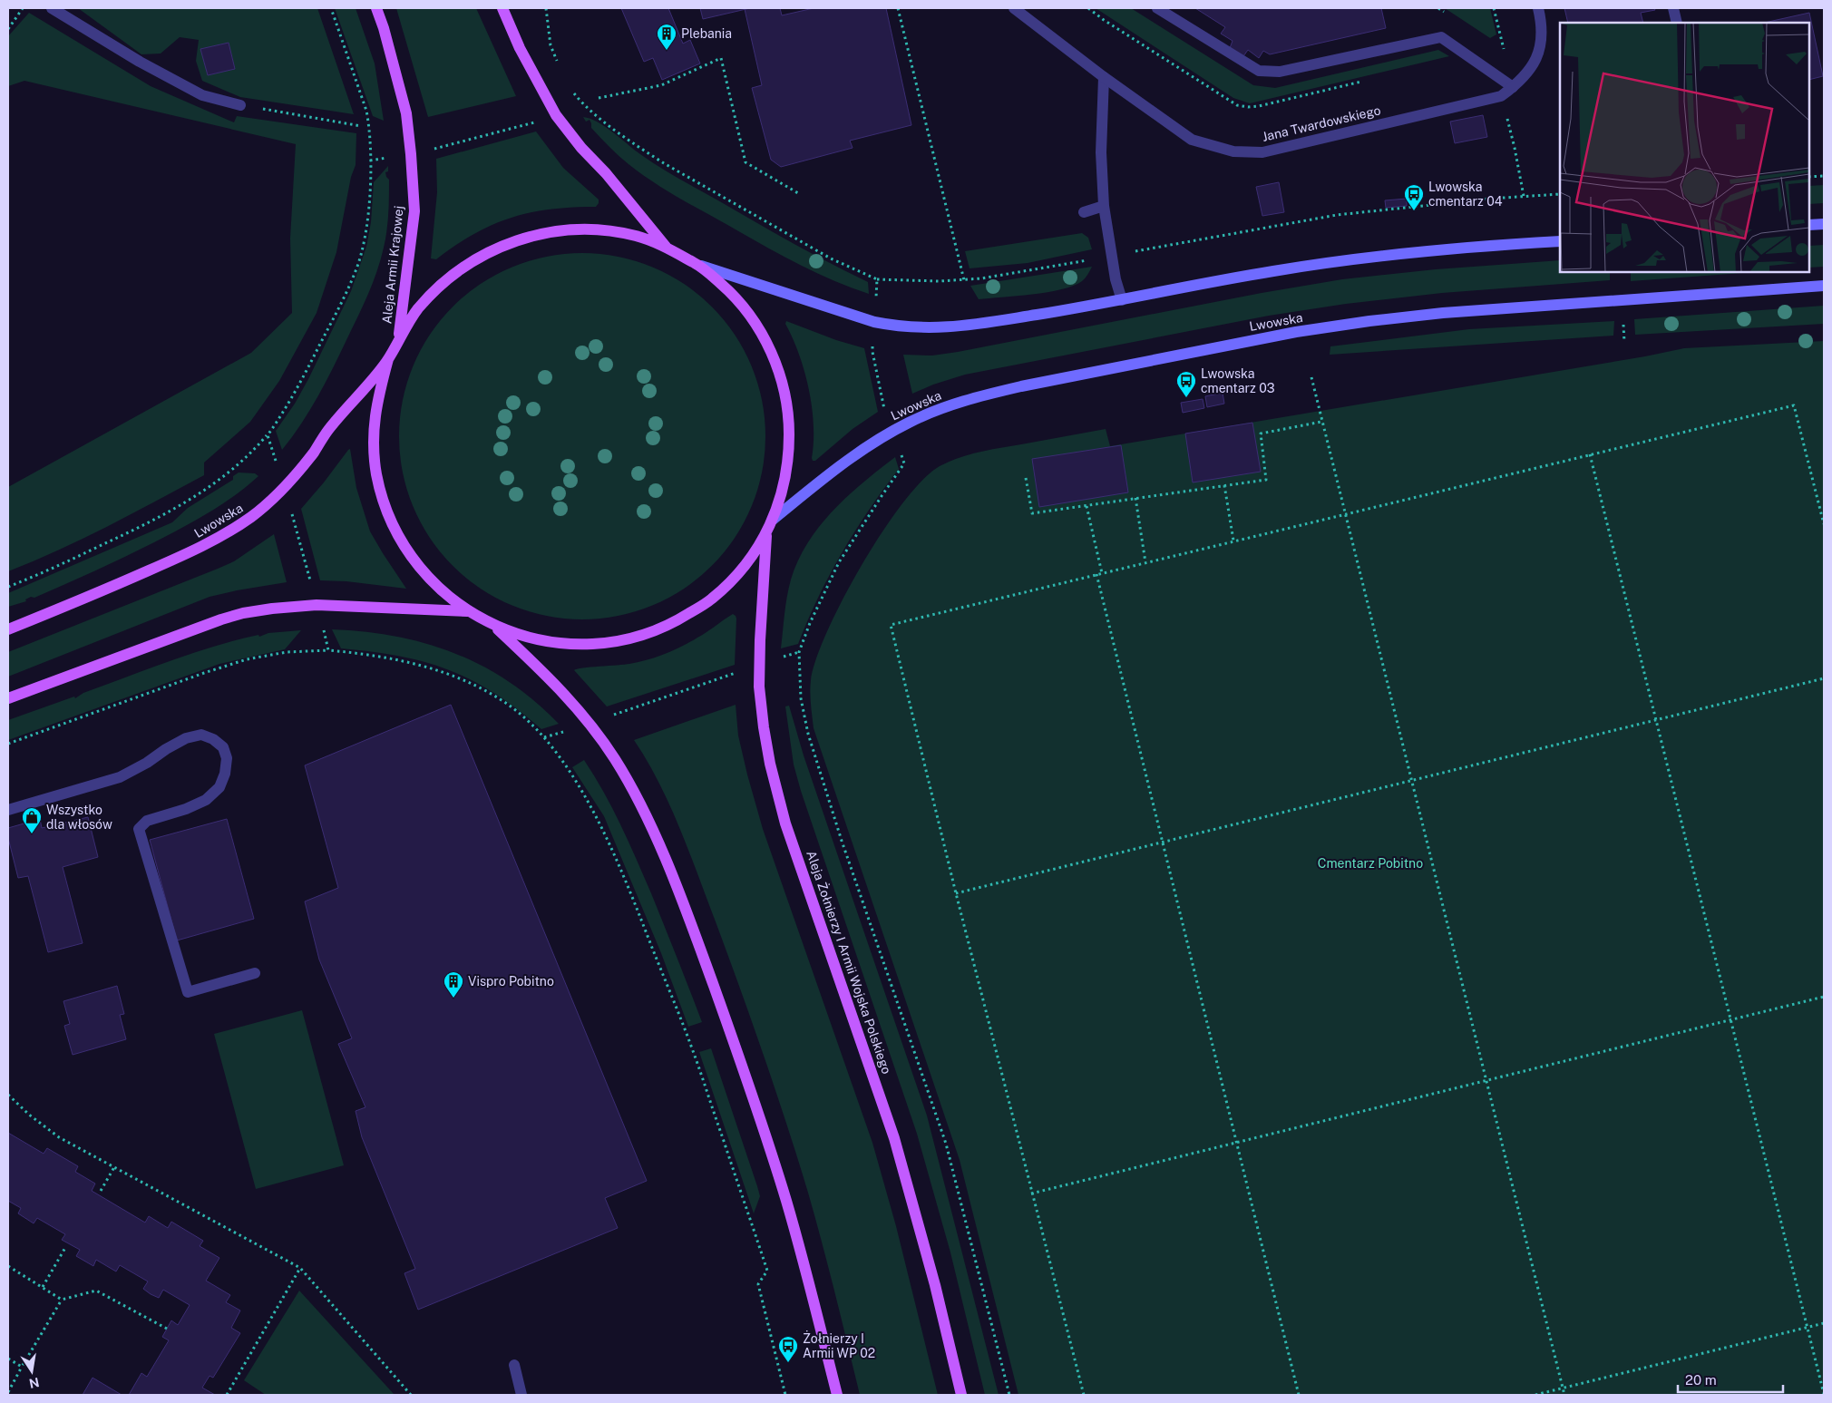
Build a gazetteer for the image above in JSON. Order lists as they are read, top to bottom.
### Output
{
  "streets": {
    "main road": ["Aleja Armii Krajowej", "Lwowska", "Aleja Żołnierzy I Armii Wojska Polskiego"],
    "street": ["Jana Twardowskiego"]
  },
  "parks": ["Cmentarz Pobitno"],
  "places": {
    "building": ["Plebania", "Vispro Pobitno"],
    "bus stop": ["Lwowska cmentarz 04", "Lwowska cmentarz 03", "Żołnierzy I Armii WP 02"],
    "shop": ["Wszystko dla włosów"]
  },
  "scale_bar": "20 m",
  "north": "bottom"
}
